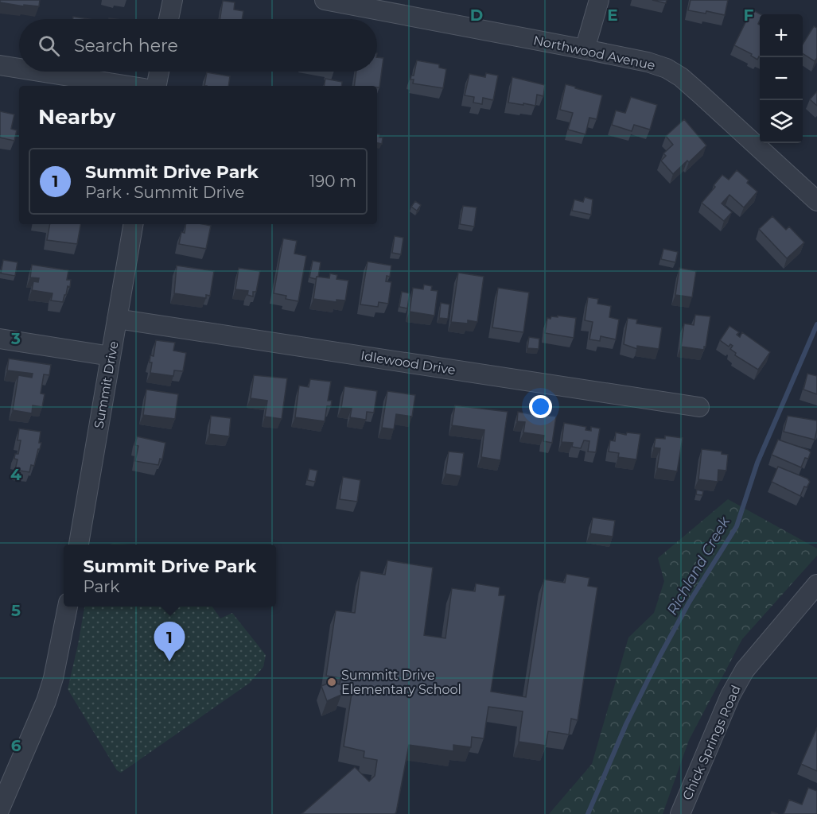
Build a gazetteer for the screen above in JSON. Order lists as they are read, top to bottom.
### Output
{
  "streets": {
    "street": [
      "Northwood Avenue",
      "Idlewood Drive",
      "Summit Drive",
      "Chick Springs Road"
    ]
  },
  "crossings": [
    ["Idlewood Drive", "Summit Drive"]
  ],
  "water": ["Richland Creek"],
  "places": ["Summitt Drive Elementary School"],
  "page": {
    "map_buttons": ["+", "−"],
    "search": "Search here",
    "heading": "Nearby",
    "list": [
      {
        "mark": "1",
        "name": "Summit Drive Park",
        "note": "Park · Summit Drive",
        "value": "190 m"
      }
    ],
    "popup": ["Summit Drive Park", "Park"],
    "pins": "1"
  },
  "grid": {
    "columns": ["D", "E", "F"],
    "rows": [
      "3",
      "4",
      "5",
      "6"
    ]
  }
}
